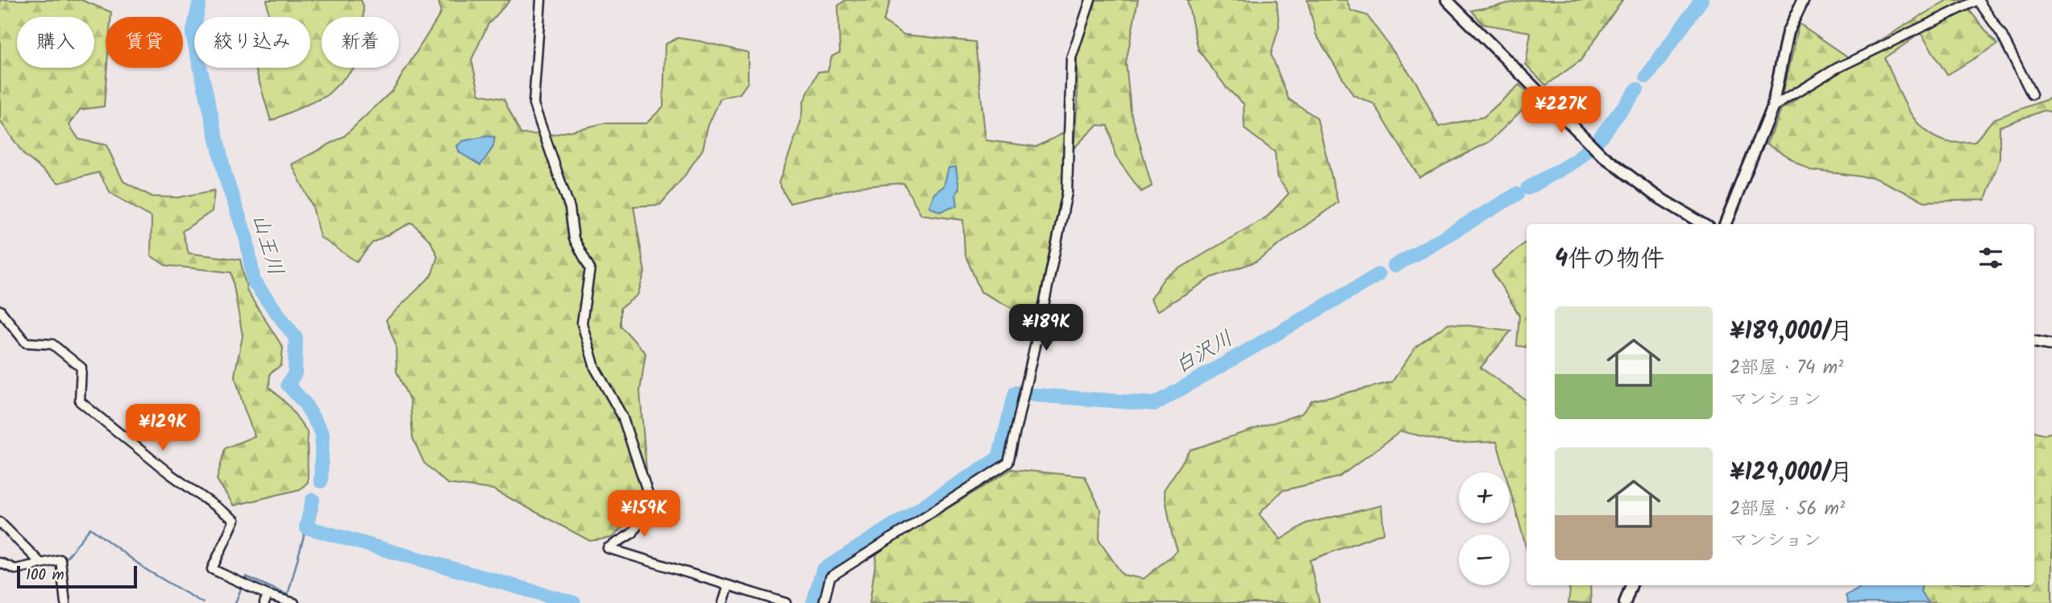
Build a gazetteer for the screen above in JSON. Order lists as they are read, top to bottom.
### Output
{
  "water": ["山王川", "白沢川"],
  "scale_bar": "100 m",
  "page": {
    "chip": [
      "購入",
      "賃貸",
      "絞り込み",
      "新着"
    ],
    "price": [
      "¥227K",
      "¥189K",
      "¥129K",
      "¥159K"
    ],
    "heading": "4件の物件",
    "list": [
      {
        "name": "¥189,000/月",
        "note": "2部屋 · 74 m² · マンション"
      },
      {
        "name": "¥129,000/月",
        "note": "2部屋 · 56 m² · マンション"
      }
    ],
    "map_buttons": ["+", "−"],
    "scale": "100 m"
  }
}
